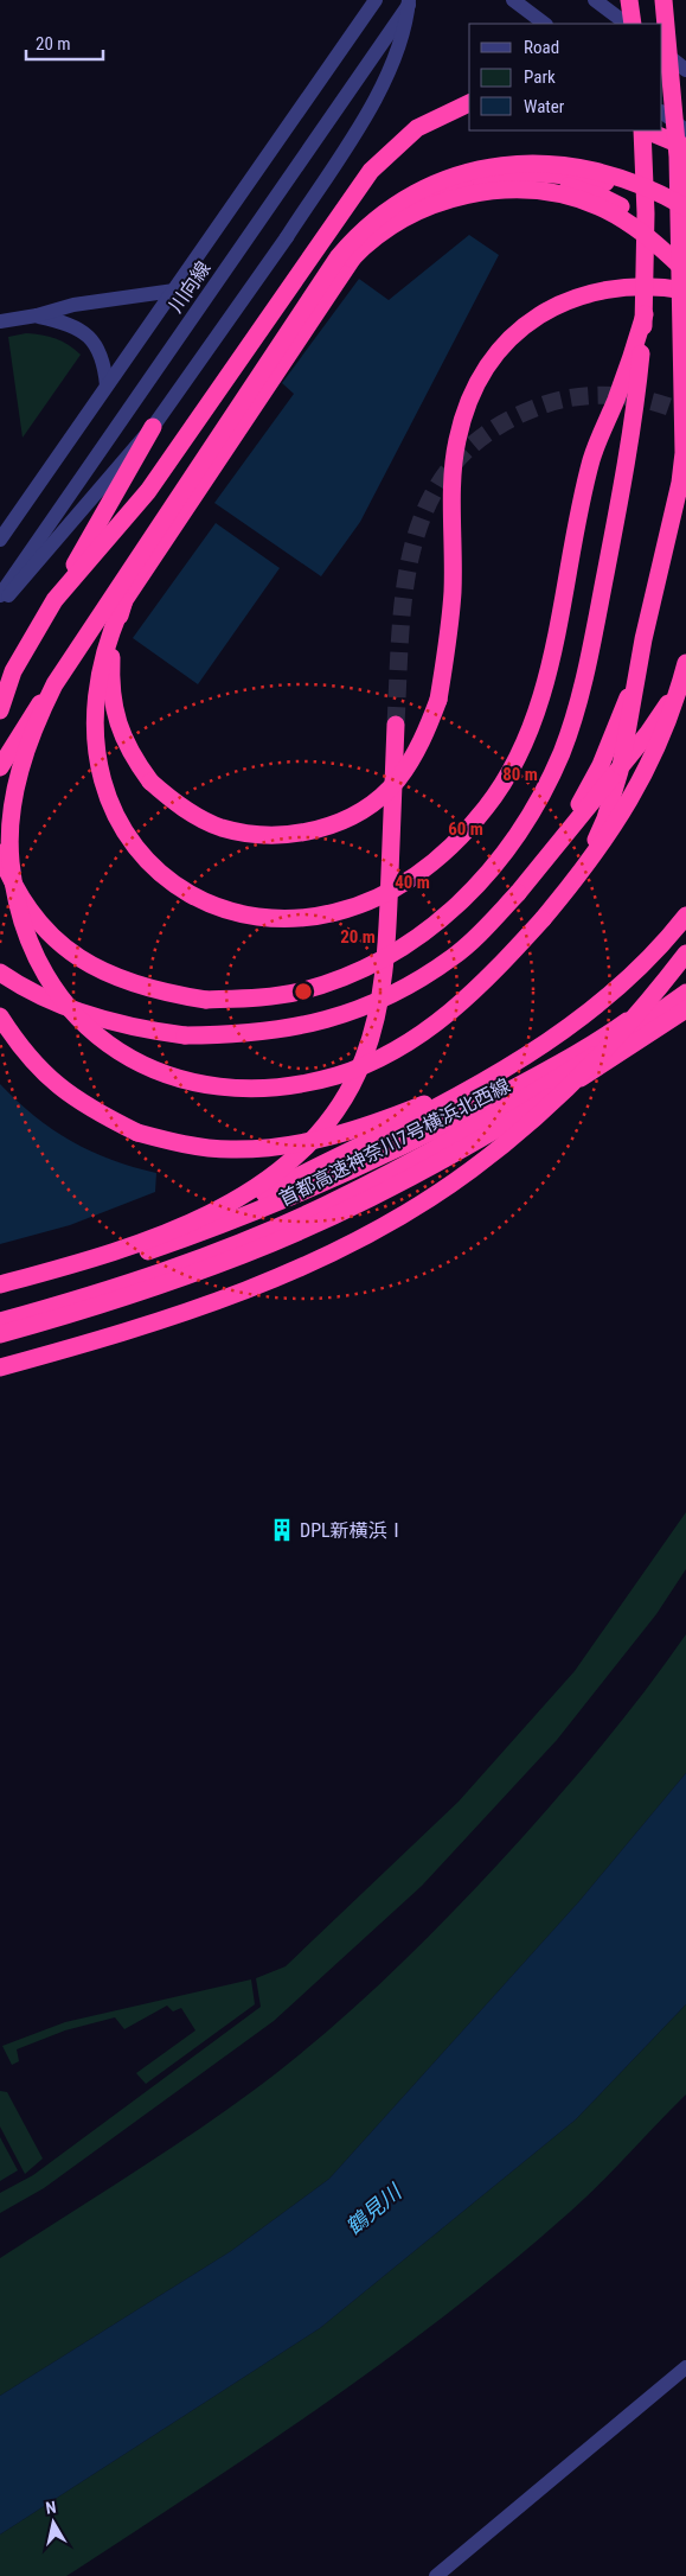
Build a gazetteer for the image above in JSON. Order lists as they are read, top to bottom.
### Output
{
  "streets": {
    "highway": ["首都高速神奈川7号横浜北西線"],
    "street": ["川向線"]
  },
  "water": ["鶴見川"],
  "places": {
    "building": ["DPL新横浜Ⅰ"]
  },
  "legend": ["Road", "Park", "Water"],
  "scale_bar": "20 m",
  "north": "top",
  "rings": [
    "80 m",
    "60 m",
    "40 m",
    "20 m"
  ]
}
